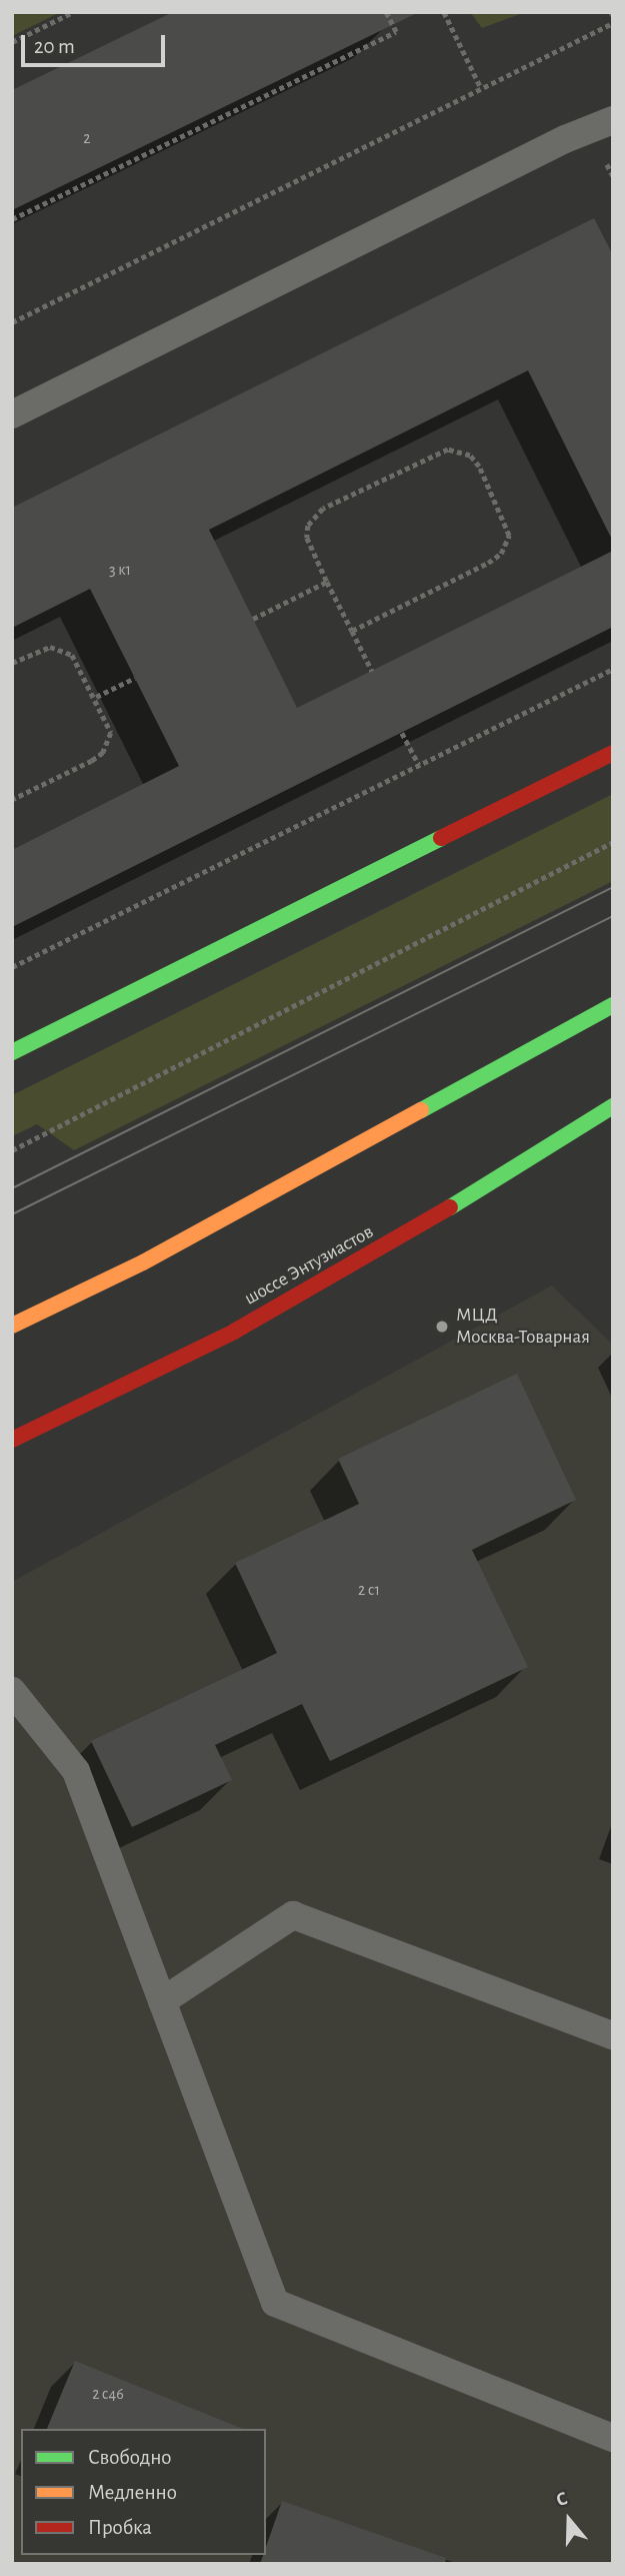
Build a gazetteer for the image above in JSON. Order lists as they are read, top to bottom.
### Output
{
  "streets": {
    "main road": ["шоссе Энтузиастов"]
  },
  "places": ["МЦД Москва-Товарная"],
  "house_numbers": [
    "2",
    "3 к1",
    "2 с1",
    "2 с46"
  ],
  "legend": ["Свободно", "Медленно", "Пробка"],
  "scale_bar": "20 m",
  "north": "top"
}
